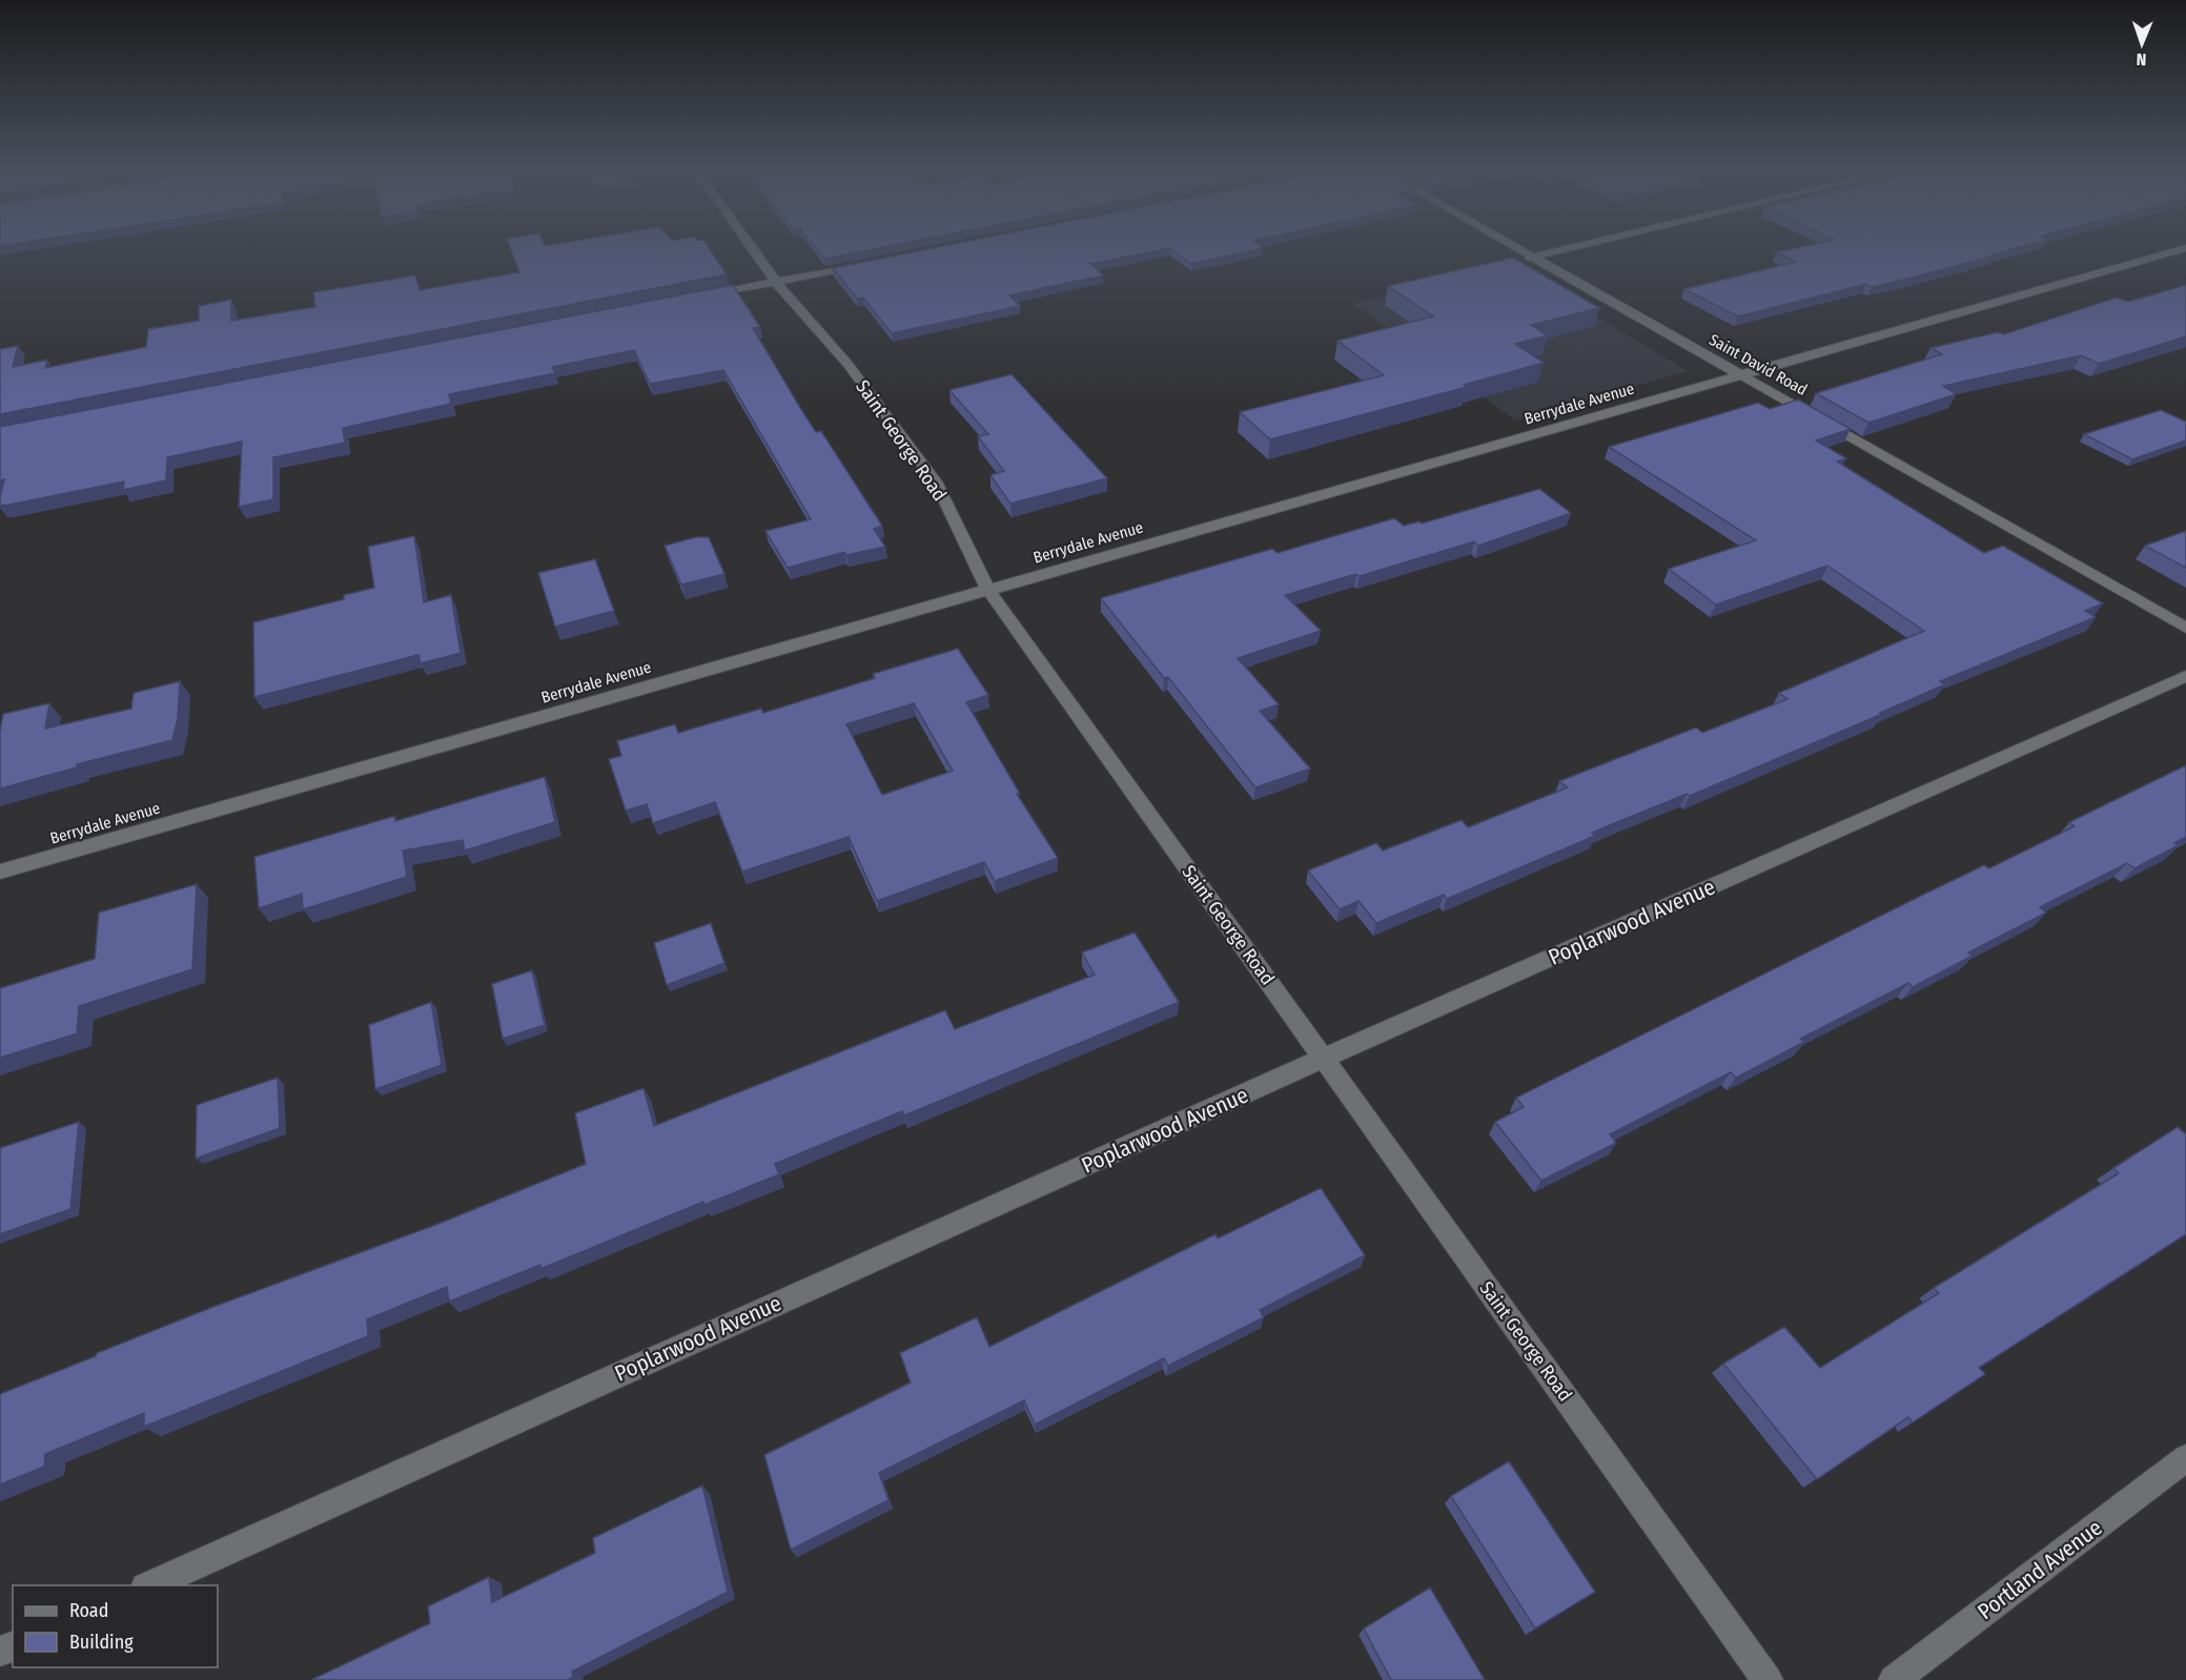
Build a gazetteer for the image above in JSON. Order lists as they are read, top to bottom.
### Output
{
  "streets": {
    "street": [
      "Saint David Road",
      "Berrydale Avenue",
      "Saint George Road",
      "Poplarwood Avenue",
      "Portland Avenue"
    ]
  },
  "crossings": [
    ["Saint David Road", "Berrydale Avenue"],
    ["Berrydale Avenue", "Saint George Road"],
    ["Saint George Road", "Poplarwood Avenue"]
  ],
  "legend": ["Road", "Building"],
  "north": "bottom"
}
